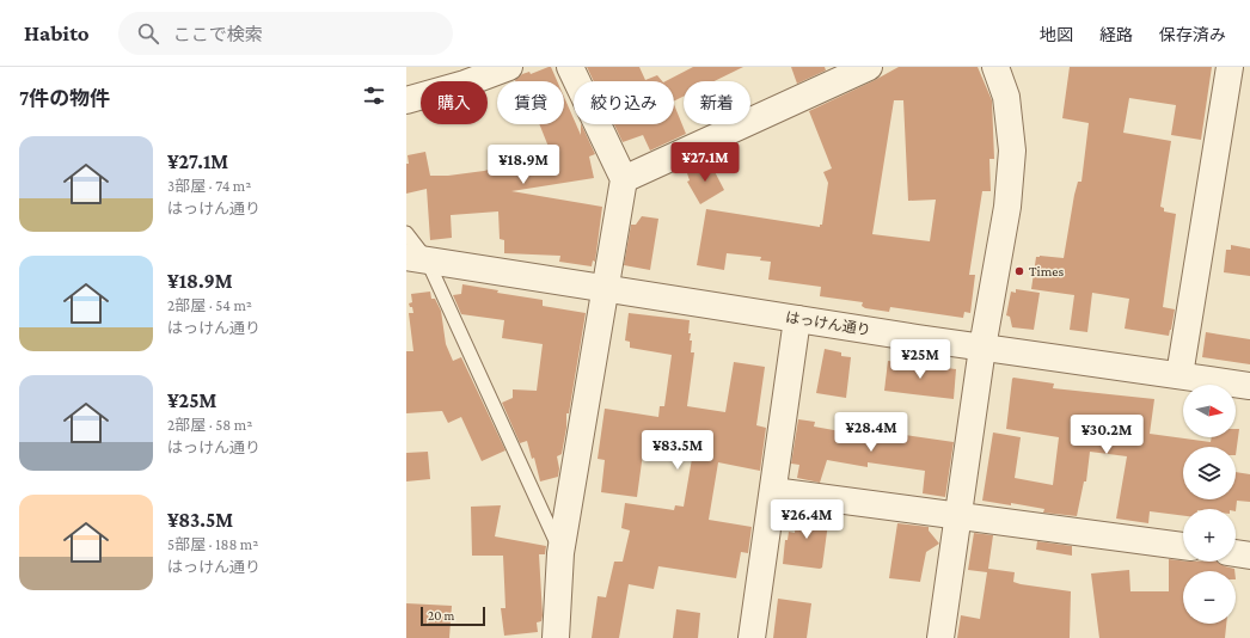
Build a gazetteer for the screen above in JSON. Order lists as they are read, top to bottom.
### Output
{
  "streets": {
    "street": ["はっけん通り"]
  },
  "places": ["Times"],
  "scale_bar": "20 m",
  "north": "right",
  "page": {
    "header": "Habito",
    "search": "ここで検索",
    "nav": ["地図", "経路", "保存済み"],
    "heading": "7件の物件",
    "chip": [
      "購入",
      "賃貸",
      "絞り込み",
      "新着"
    ],
    "list": [
      {
        "name": "¥27.1M",
        "note": "3部屋 · 74 m² · はっけん通り"
      },
      {
        "name": "¥18.9M",
        "note": "2部屋 · 54 m² · はっけん通り"
      },
      {
        "name": "¥25M",
        "note": "2部屋 · 58 m² · はっけん通り"
      },
      {
        "name": "¥83.5M",
        "note": "5部屋 · 188 m² · はっけん通り"
      }
    ],
    "price": [
      "¥27.1M",
      "¥18.9M",
      "¥25M",
      "¥28.4M",
      "¥30.2M",
      "¥83.5M",
      "¥26.4M"
    ],
    "map_buttons": ["+", "−"],
    "scale": "20 m"
  }
}
